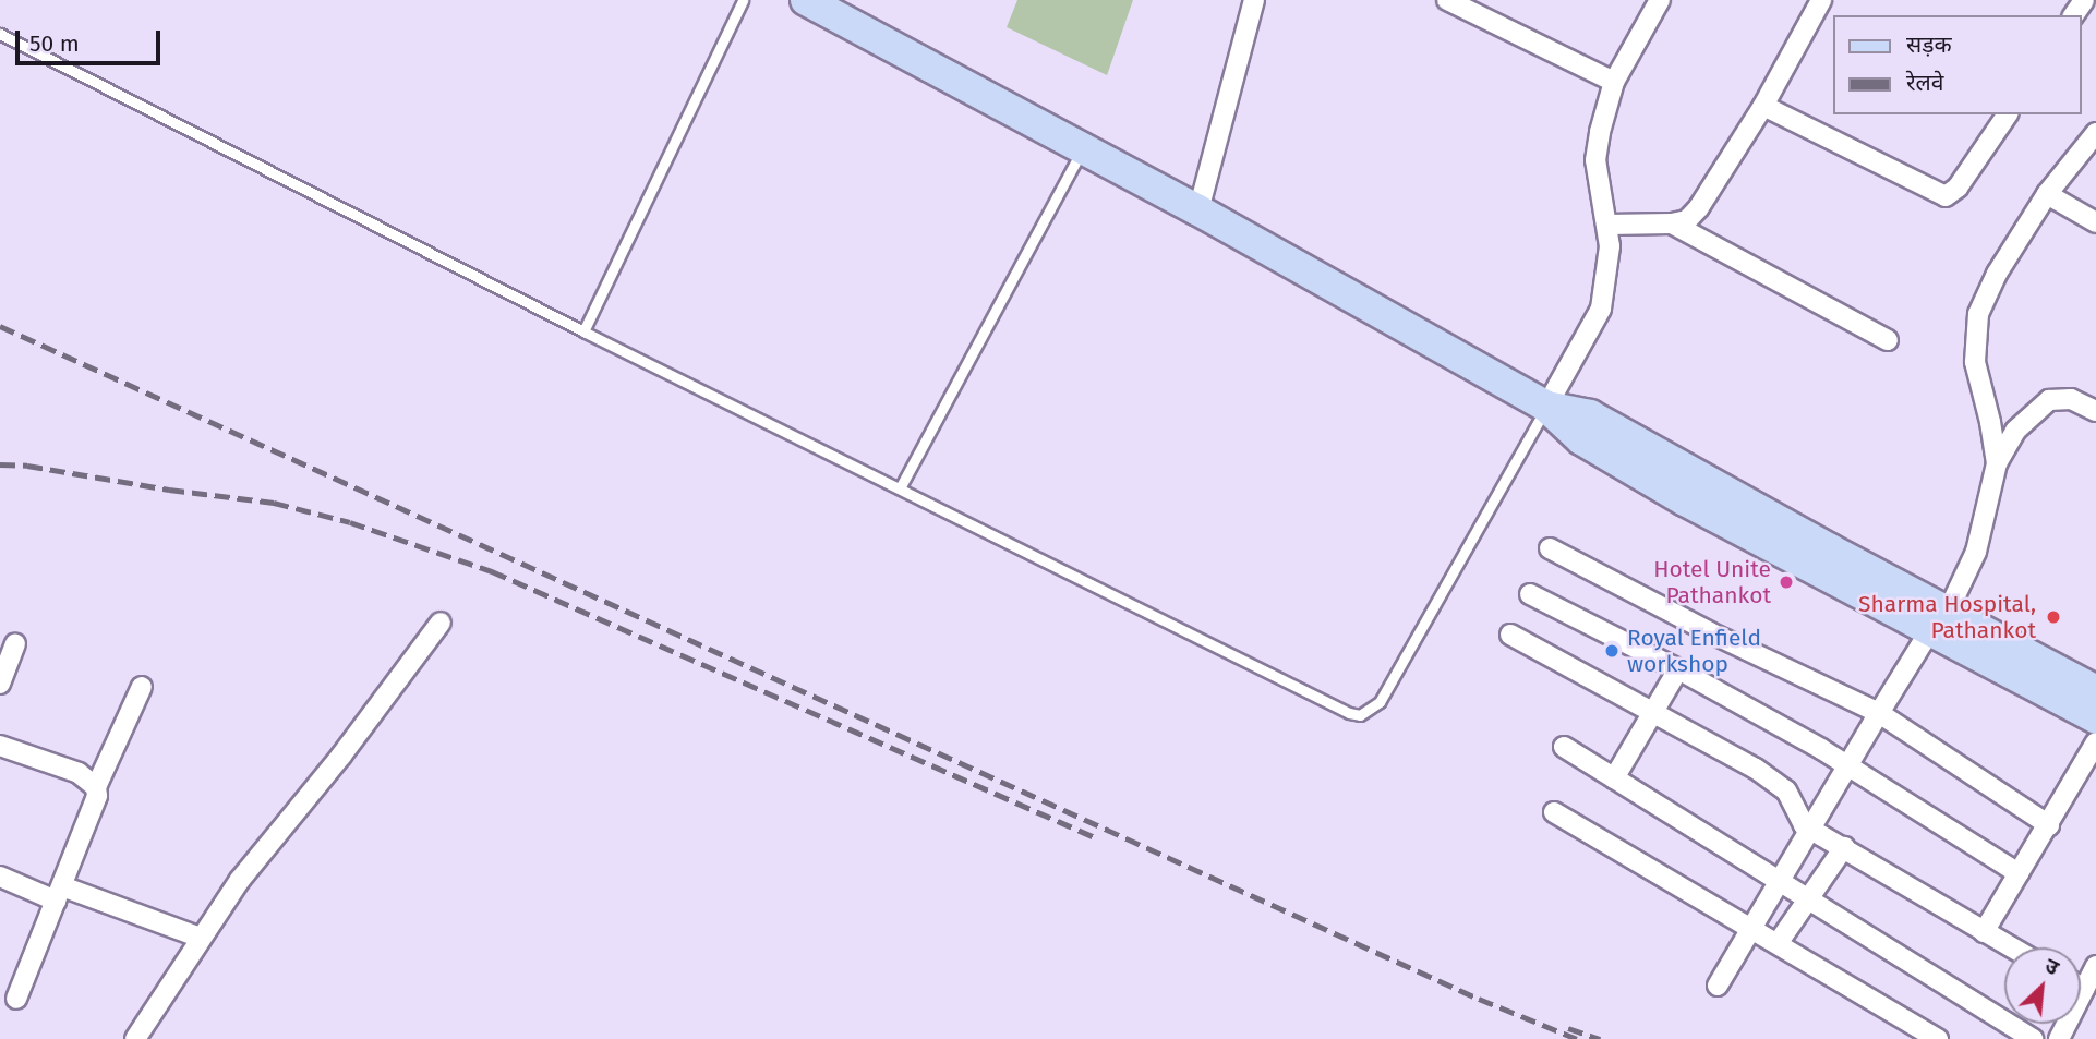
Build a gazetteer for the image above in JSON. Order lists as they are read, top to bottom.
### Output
{
  "places": ["Hotel Unite Pathankot", "Sharma Hospital, Pathankot", "Royal Enfield workshop"],
  "legend": ["सड़क", "रेलवे"],
  "scale_bar": "50 m",
  "north": "top right"
}
